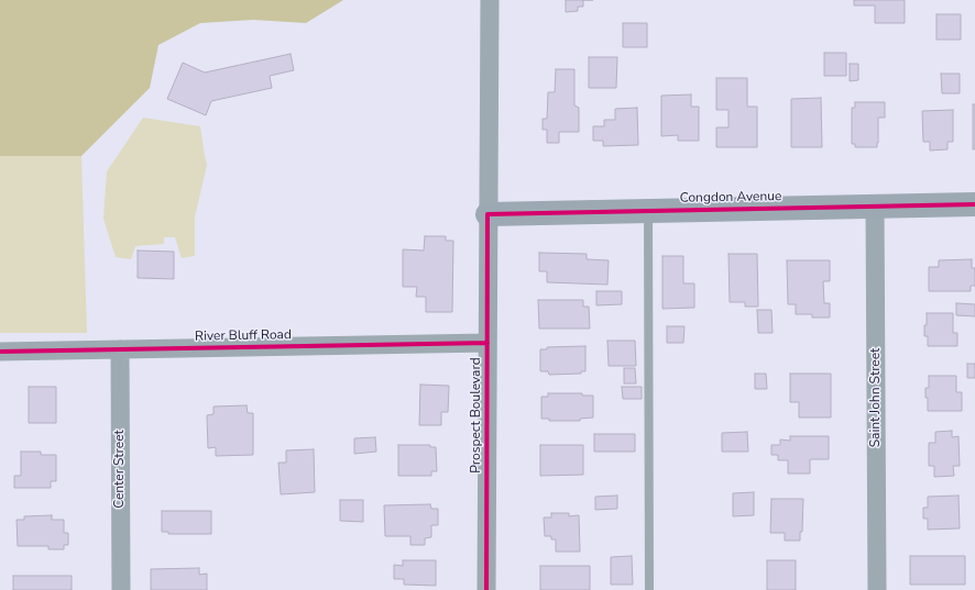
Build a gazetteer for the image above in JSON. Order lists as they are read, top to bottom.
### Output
{
  "streets": {
    "street": [
      "Congdon Avenue",
      "River Bluff Road",
      "Saint John Street",
      "Prospect Boulevard",
      "Center Street"
    ]
  },
  "crossings": [
    ["Congdon Avenue", "Saint John Street"],
    ["Congdon Avenue", "Prospect Boulevard"],
    ["River Bluff Road", "Prospect Boulevard"],
    ["River Bluff Road", "Center Street"]
  ]
}
